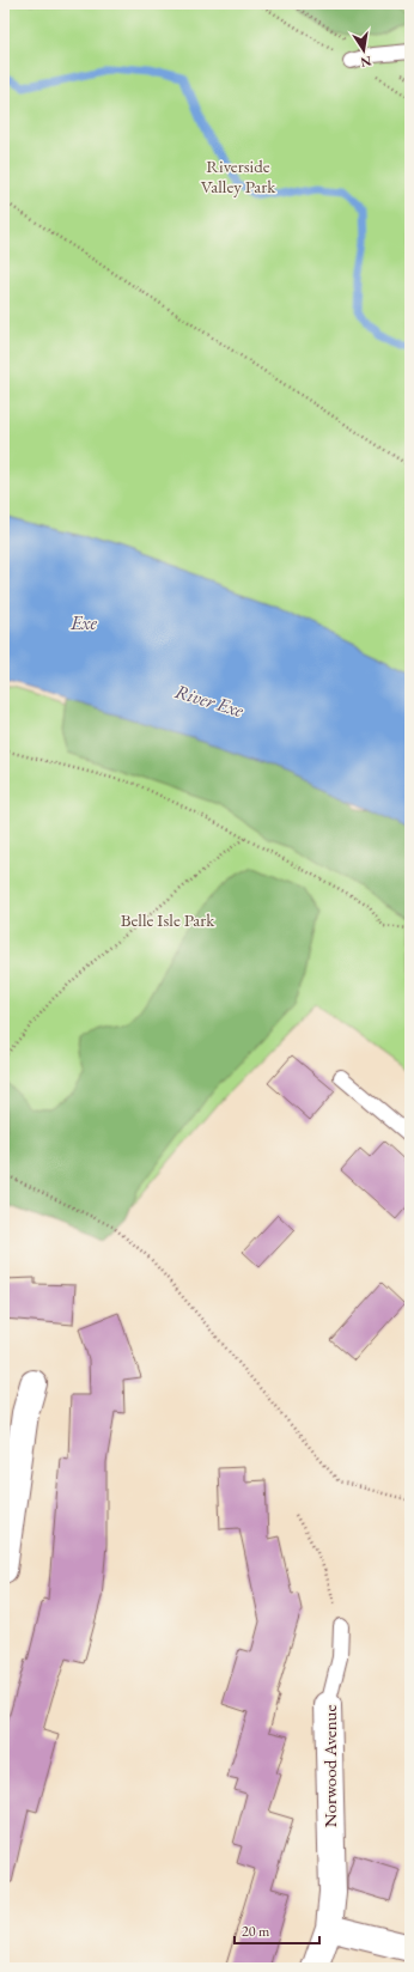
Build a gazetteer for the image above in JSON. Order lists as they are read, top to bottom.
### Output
{
  "streets": {
    "street": ["Norwood Avenue"]
  },
  "water": ["Exe", "River Exe"],
  "parks": ["Riverside Valley Park", "Belle Isle Park"],
  "scale_bar": "20 m",
  "north": "bottom"
}
